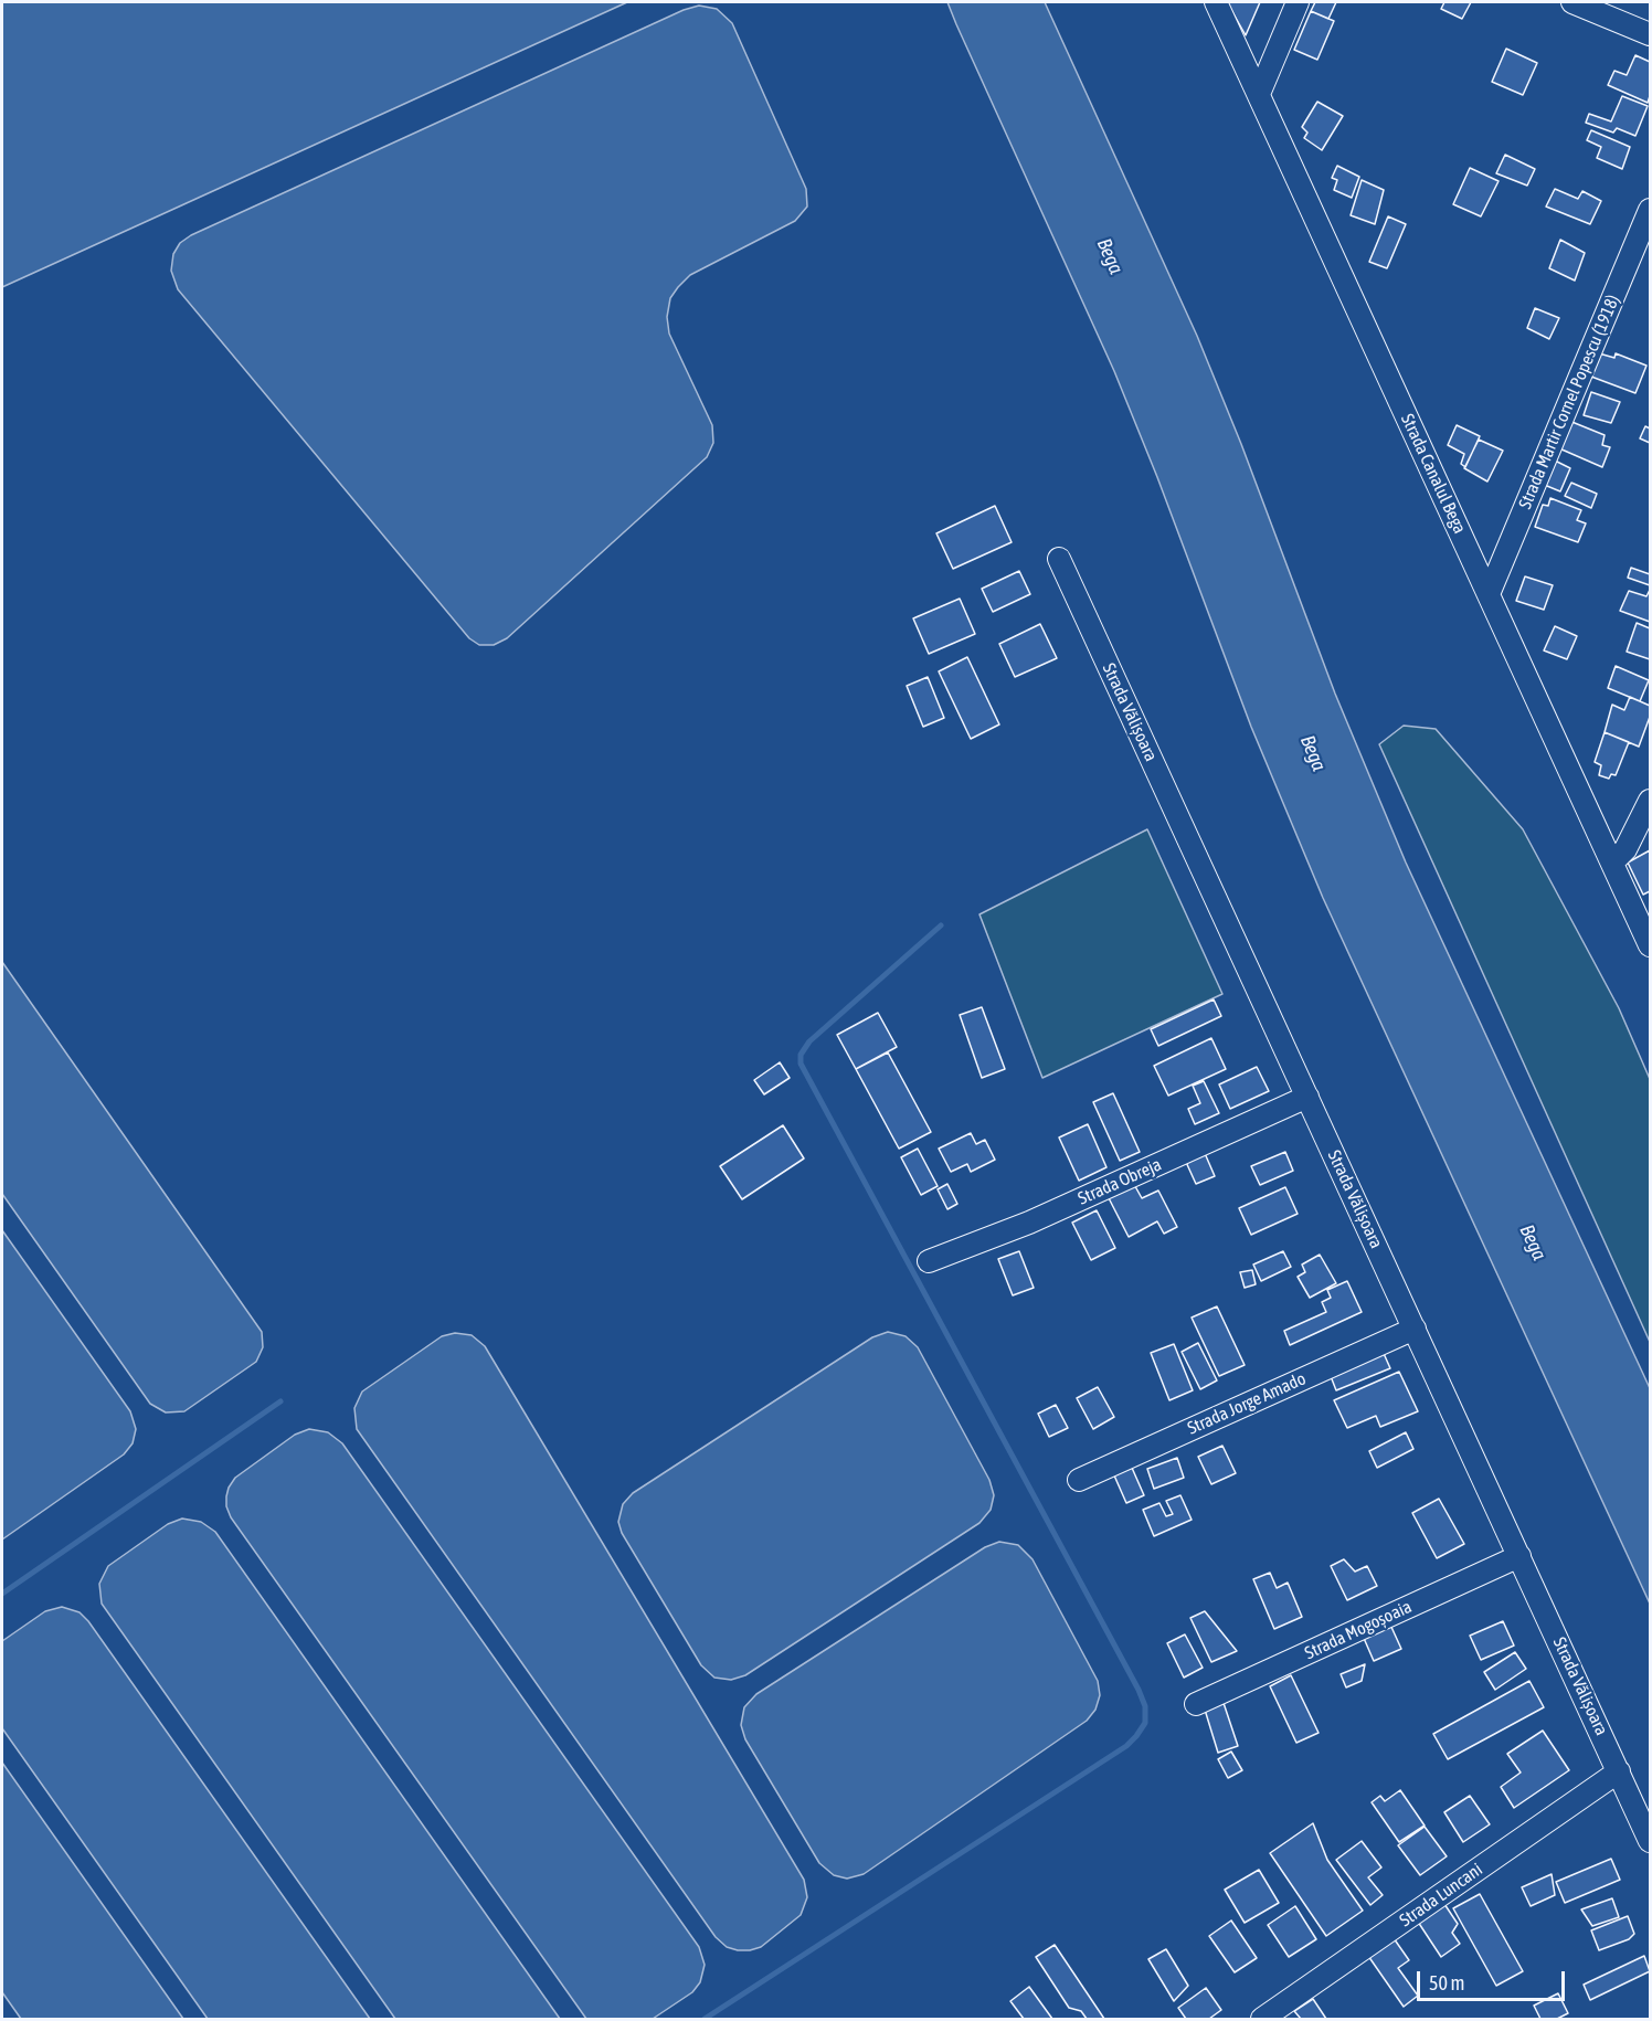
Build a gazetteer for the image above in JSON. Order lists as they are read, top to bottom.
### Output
{
  "streets": {
    "street": [
      "Strada Martir Cornel Popescu (1918)",
      "Strada Canalul Bega",
      "Strada Vălișoara",
      "Strada Obreja",
      "Strada Jorge Amado",
      "Strada Mogoșoaia",
      "Strada Luncani"
    ]
  },
  "crossings": [
    ["Strada Martir Cornel Popescu (1918)", "Strada Canalul Bega"],
    ["Strada Vălișoara", "Strada Obreja"],
    ["Strada Vălișoara", "Strada Jorge Amado"],
    ["Strada Vălișoara", "Strada Mogoșoaia"],
    ["Strada Vălișoara", "Strada Luncani"]
  ],
  "water": ["Bega"],
  "scale_bar": "50 m"
}
